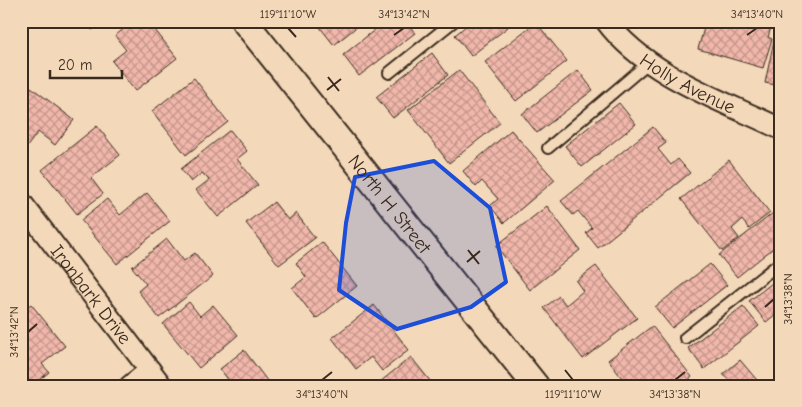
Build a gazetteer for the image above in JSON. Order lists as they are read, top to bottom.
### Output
{
  "streets": {
    "street": ["Holly Avenue", "North H Street", "Ironbark Drive"]
  },
  "scale_bar": "20 m",
  "coordinates": [
    "119°11'10\"W",
    "34°13'42\"N",
    "34°13'40\"N",
    "34°13'38\"N"
  ]
}
